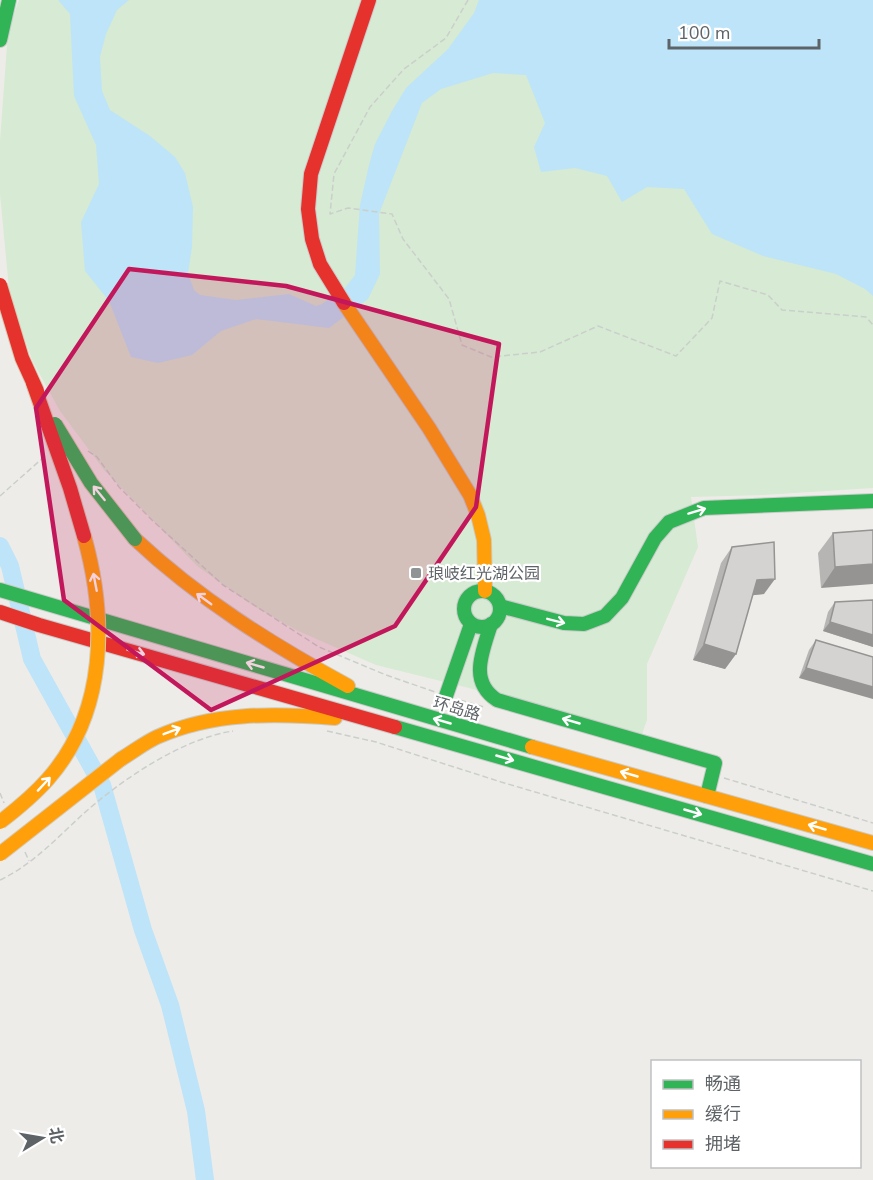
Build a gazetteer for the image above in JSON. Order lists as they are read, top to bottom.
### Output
{
  "streets": {
    "main road": ["环岛路"]
  },
  "places": {
    "transit": ["琅岐红光湖公园"]
  },
  "legend": ["畅通", "缓行", "拥堵"],
  "scale_bar": "100 m",
  "north": "right"
}
